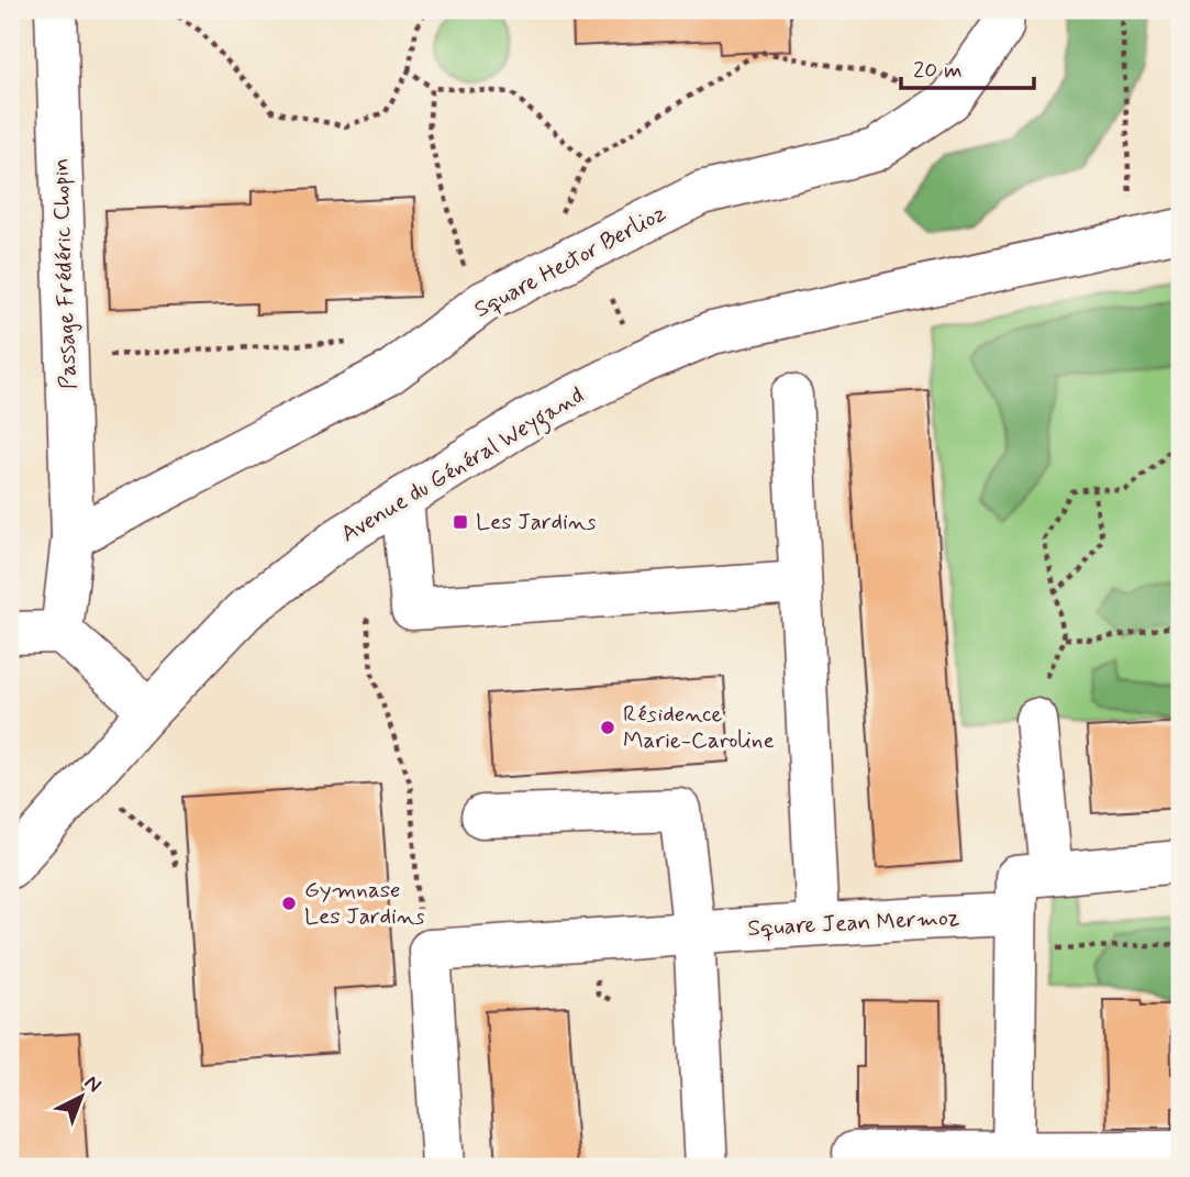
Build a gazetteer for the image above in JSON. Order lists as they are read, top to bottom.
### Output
{
  "streets": {
    "street": [
      "Square Hector Berlioz",
      "Passage Frédéric Chopin",
      "Avenue du Général Weygand",
      "Square Jean Mermoz"
    ]
  },
  "crossings": [
    ["Square Hector Berlioz", "Passage Frédéric Chopin"]
  ],
  "places": {
    "transit": ["Les Jardins"],
    "other": ["Résidence Marie-Caroline", "Gymnase Les Jardins"]
  },
  "scale_bar": "20 m",
  "north": "top right"
}
